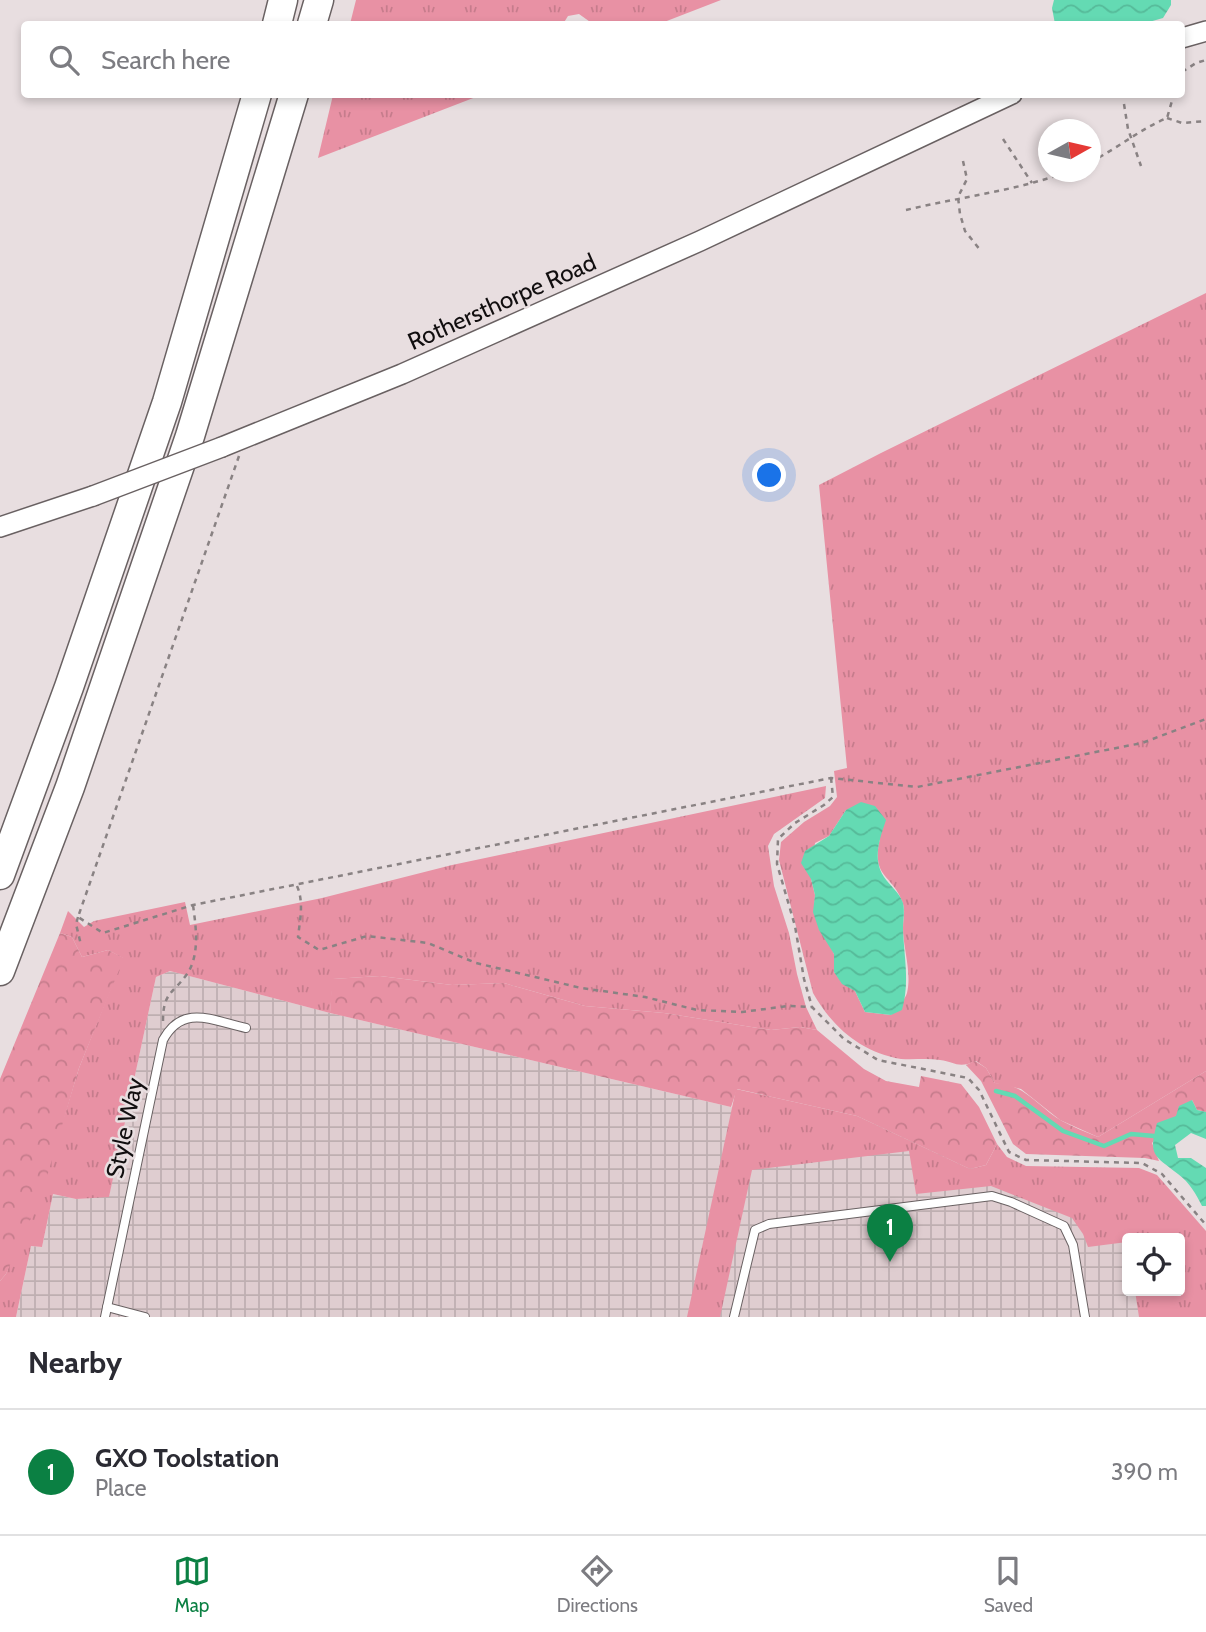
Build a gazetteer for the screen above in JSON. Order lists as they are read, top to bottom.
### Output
{
  "streets": {
    "street": ["Rothersthorpe Road"],
    "lane": ["Style Way"]
  },
  "north": "right",
  "page": {
    "search": "Search here",
    "pins": "1",
    "heading": "Nearby",
    "list": [
      {
        "mark": "1",
        "name": "GXO Toolstation",
        "note": "Place",
        "value": "390 m"
      }
    ],
    "nav": ["Map", "Directions", "Saved"]
  }
}
